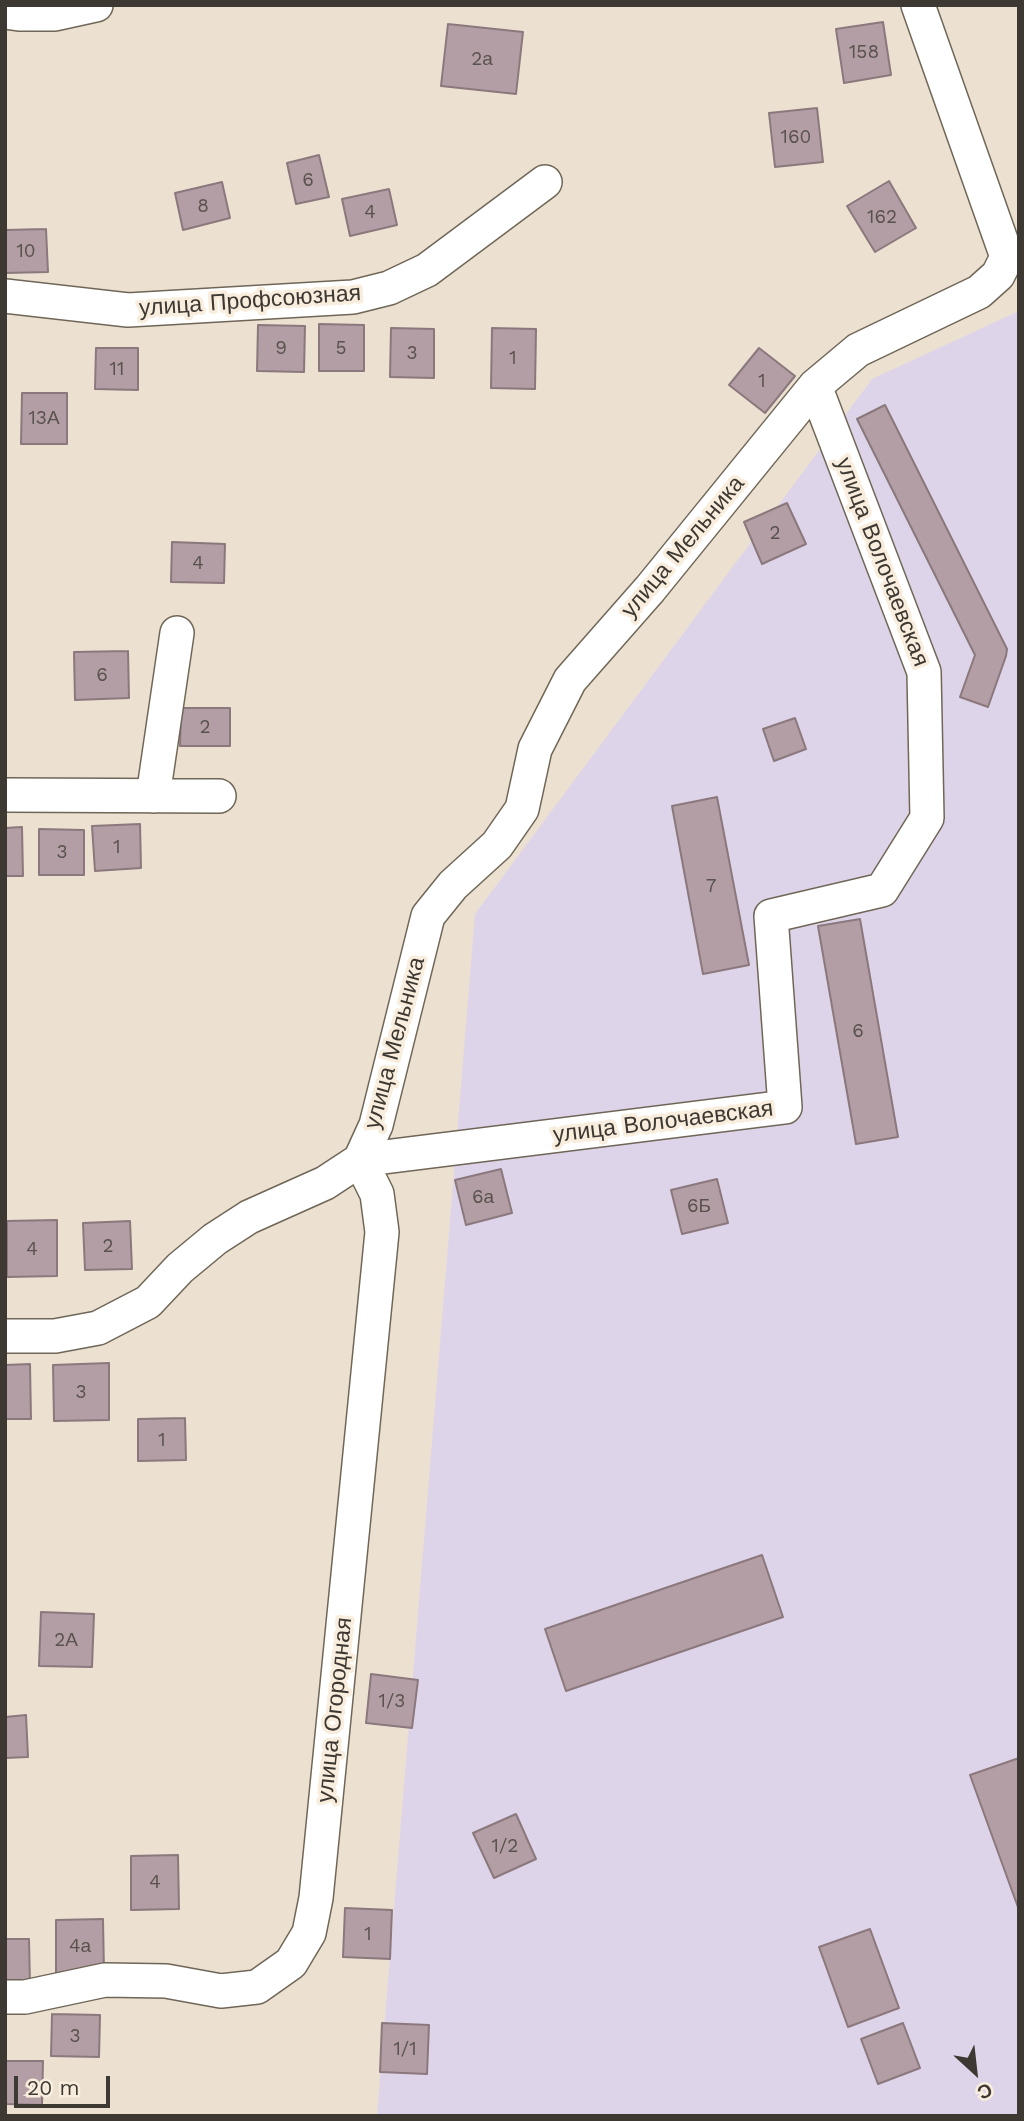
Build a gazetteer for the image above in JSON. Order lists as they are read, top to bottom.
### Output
{
  "streets": {
    "street": [
      "улица Профсоюзная",
      "улица Мельника",
      "улица Волочаевская",
      "улица Огородная"
    ]
  },
  "crossings": [
    ["улица Мельника", "улица Волочаевская"],
    ["улица Мельника", "улица Огородная"],
    ["улица Волочаевская", "улица Огородная"]
  ],
  "house_numbers": [
    "158",
    "2а",
    "160",
    "6",
    "8",
    "4",
    "162",
    "10",
    "9",
    "5",
    "3",
    "1",
    "11",
    "1",
    "13А",
    "2",
    "4",
    "6",
    "2",
    "1",
    "3",
    "7",
    "6",
    "6а",
    "6Б",
    "2",
    "4",
    "3",
    "1",
    "2А",
    "1/3",
    "1/2",
    "4",
    "1",
    "4а",
    "3",
    "1/1"
  ],
  "scale_bar": "20 m",
  "north": "bottom right"
}
